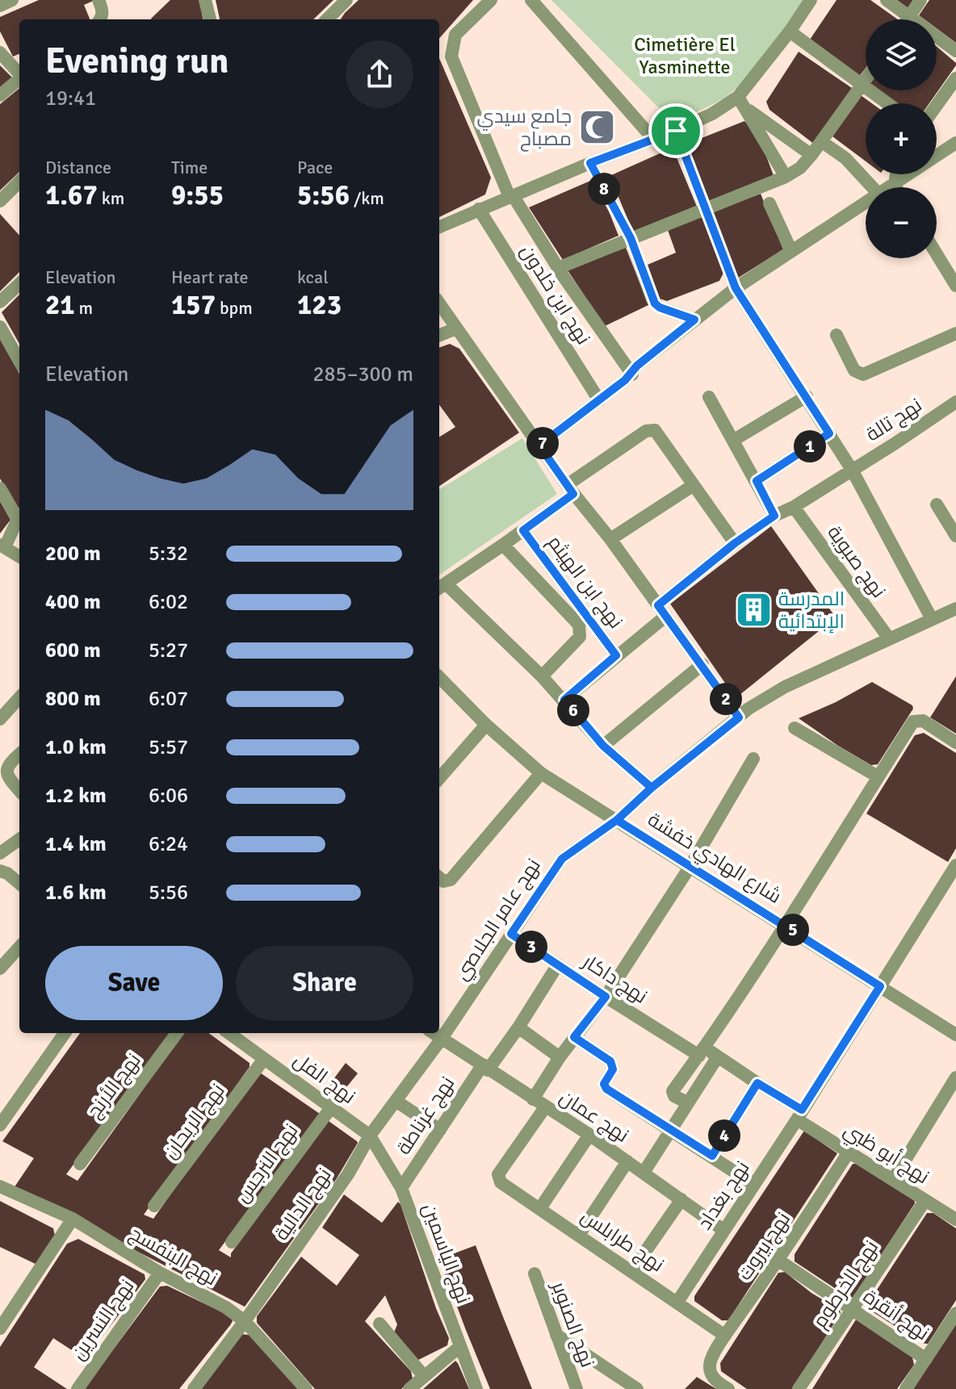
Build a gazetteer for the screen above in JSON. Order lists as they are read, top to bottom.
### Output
{
  "streets": {
    "street": [
      "نهج ابن خلدون",
      "نهج تالة",
      "نهج صبوية",
      "نهج ابن الهيثم",
      "شارع الهادي خفشة",
      "نهج عامر الجلاصي",
      "نهج داكار",
      "نهج الفل",
      "نهج الأرنج",
      "نهج غرناطة",
      "نهج عمان",
      "نهج الريحان",
      "نهج أبو ظبي",
      "نهج النرجس",
      "نهج بغداد",
      "نهج الدالية",
      "نهج طرابلس",
      "نهج بيروت",
      "نهج الياسمين",
      "نهج البنفسج",
      "نهج الخرطوم",
      "نهج أنقرة",
      "نهج النسرين",
      "نهج الصنوبر"
    ]
  },
  "crossings": [
    ["نهج تالة", "نهج صبوية"],
    ["نهج تالة", "نهج ابن الهيثم"],
    ["نهج صبوية", "نهج عامر الجلاصي"],
    ["شارع الهادي خفشة", "نهج عامر الجلاصي"],
    ["شارع الهادي خفشة", "نهج بغداد"],
    ["نهج عامر الجلاصي", "نهج داكار"],
    ["نهج عامر الجلاصي", "نهج عمان"],
    ["نهج عامر الجلاصي", "نهج الدالية"],
    ["نهج داكار", "نهج غرناطة"],
    ["نهج داكار", "نهج أبو ظبي"],
    ["نهج الفل", "نهج الريحان"],
    ["نهج الفل", "نهج النرجس"],
    ["نهج الفل", "نهج الدالية"],
    ["نهج الفل", "نهج الياسمين"],
    ["نهج غرناطة", "نهج عمان"],
    ["نهج غرناطة", "نهج الياسمين"],
    ["نهج عمان", "نهج بغداد"],
    ["نهج عمان", "نهج الدالية"],
    ["نهج عمان", "نهج طرابلس"],
    ["نهج أبو ظبي", "نهج بغداد"],
    ["نهج أبو ظبي", "نهج بيروت"],
    ["نهج أبو ظبي", "نهج الخرطوم"],
    ["نهج بغداد", "نهج طرابلس"],
    ["نهج الدالية", "نهج الياسمين"],
    ["نهج الدالية", "نهج البنفسج"],
    ["نهج طرابلس", "نهج بيروت"],
    ["نهج بيروت", "نهج أنقرة"],
    ["نهج البنفسج", "نهج النسرين"],
    ["نهج الخرطوم", "نهج أنقرة"]
  ],
  "parks": ["Cimetière El Yasminette"],
  "places": {
    "mosque": ["جامع سيدي مصباح"],
    "building": ["المدرسة الإبتدائية"]
  },
  "page": {
    "map_buttons": ["+", "−"],
    "heading": ["Evening run", "19:41"],
    "stats": [
      ["Distance", "1.67 km"],
      ["Time", "9:55"],
      ["Pace", "5:56 /km"],
      ["Elevation", "21 m"],
      ["Heart rate", "157 bpm"],
      ["kcal", "123"]
    ],
    "pins": [
      "8",
      "7",
      "1",
      "2",
      "6",
      "5",
      "3",
      "4"
    ],
    "chart": ["Elevation", "285–300 m"],
    "list": [
      {
        "name": "200 m",
        "note": "5:32"
      },
      {
        "name": "400 m",
        "note": "6:02"
      },
      {
        "name": "600 m",
        "note": "5:27"
      },
      {
        "name": "800 m",
        "note": "6:07"
      },
      {
        "name": "1.0 km",
        "note": "5:57"
      },
      {
        "name": "1.2 km",
        "note": "6:06"
      },
      {
        "name": "1.4 km",
        "note": "6:24"
      },
      {
        "name": "1.6 km",
        "note": "5:56"
      }
    ],
    "buttons": ["Save", "Share"]
  }
}
